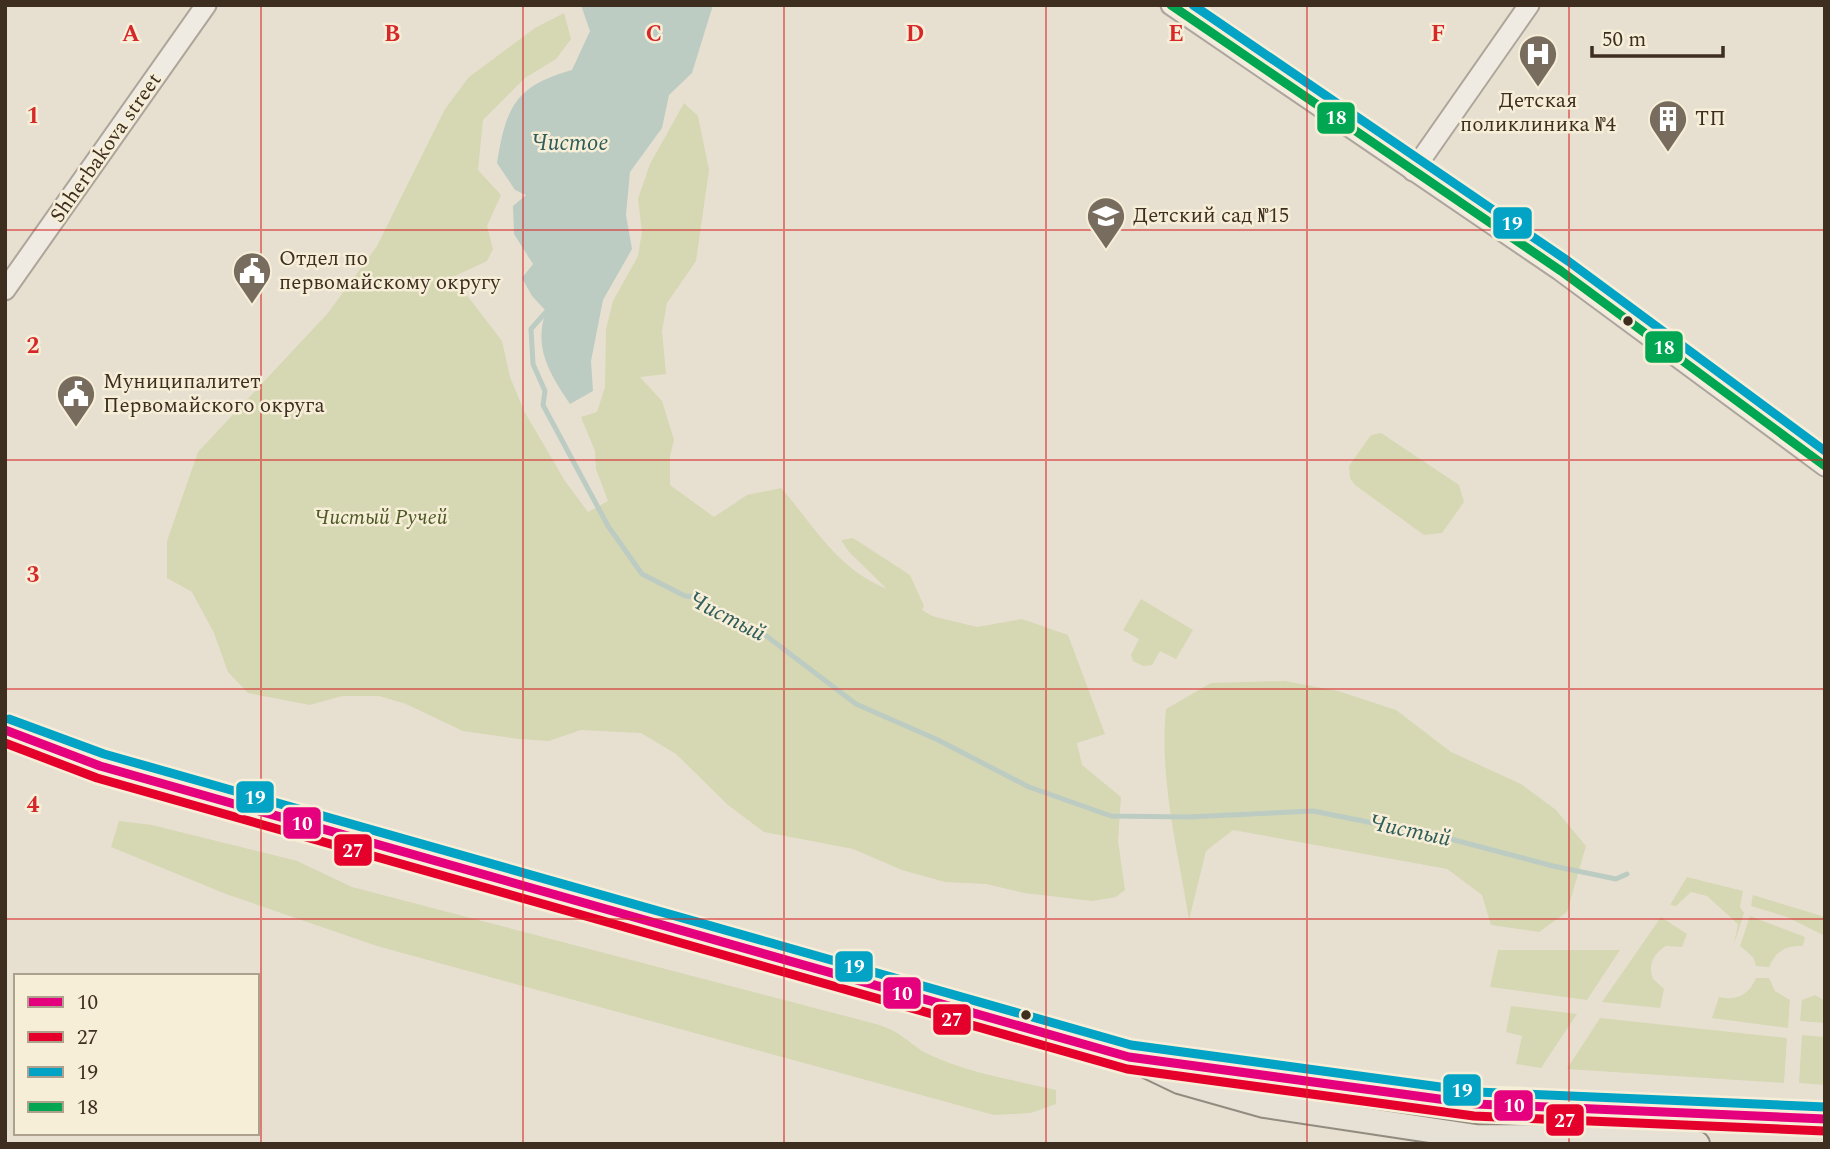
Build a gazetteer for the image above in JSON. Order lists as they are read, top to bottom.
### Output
{
  "streets": {
    "street": ["Shherbakova street"]
  },
  "water": ["Чистое", "Чистый"],
  "parks": ["Чистый Ручей"],
  "places": {
    "hospital": ["Детская поликлиника №4"],
    "building": ["ТП"],
    "school or university": ["Детский сад №15"],
    "public building": ["Отдел по первомайскому округу", "Муниципалитет Первомайского округа"]
  },
  "lines": [
    "transit line 19",
    "transit line 18",
    "transit line 10",
    "transit line 27"
  ],
  "legend": [
    "10",
    "27",
    "19",
    "18"
  ],
  "scale_bar": "50 m",
  "grid": {
    "columns": [
      "A",
      "B",
      "C",
      "D",
      "E",
      "F"
    ],
    "rows": [
      "1",
      "2",
      "3",
      "4"
    ]
  }
}
